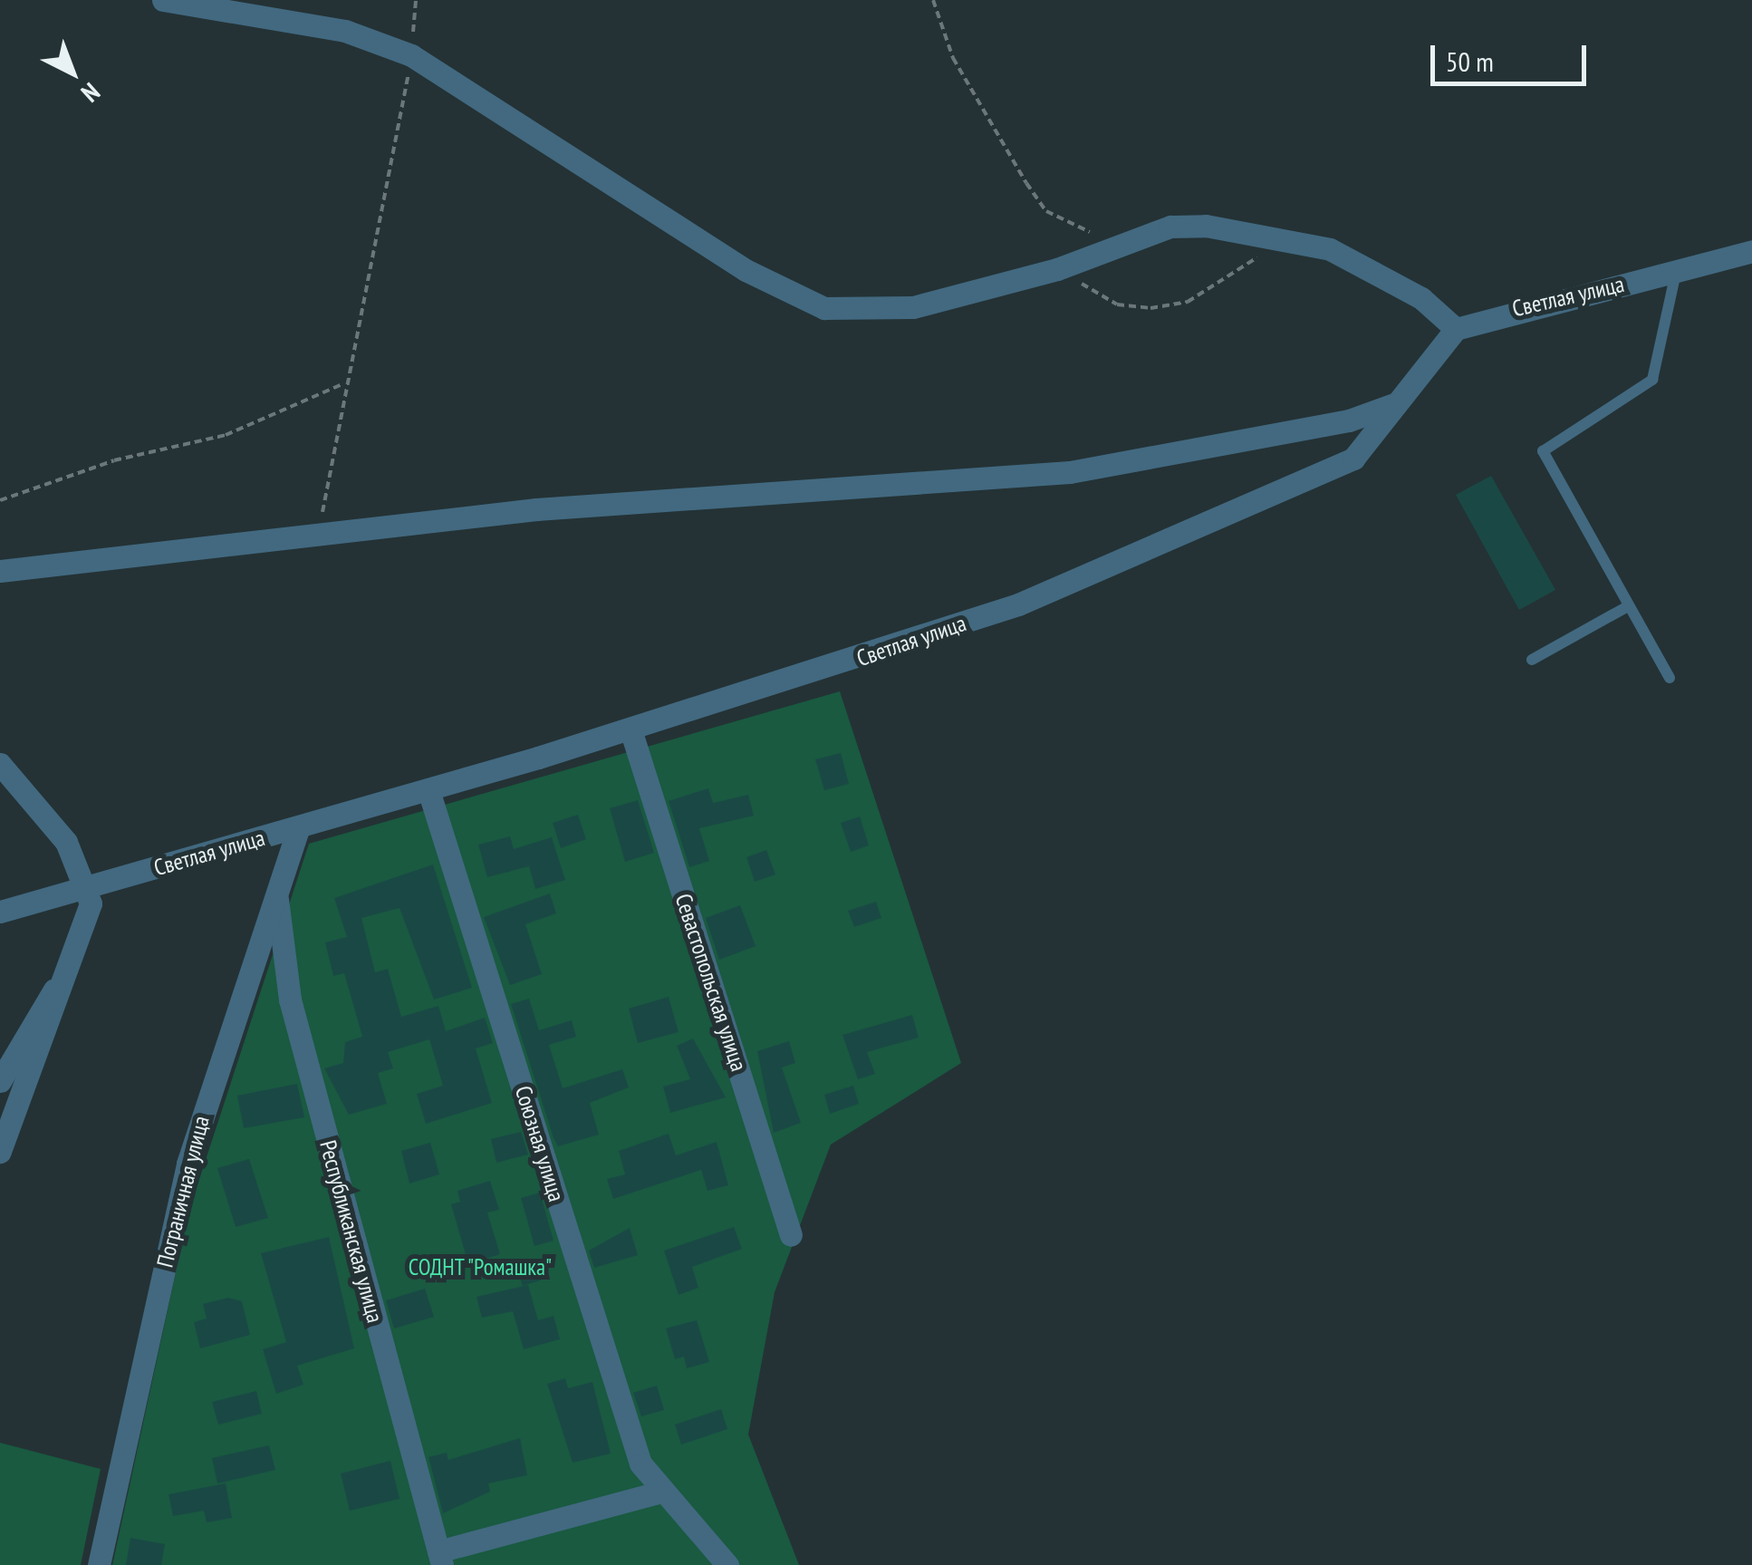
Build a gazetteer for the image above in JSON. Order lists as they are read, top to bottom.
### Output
{
  "streets": {
    "street": [
      "Светлая улица",
      "Севастопольская улица",
      "Союзная улица",
      "Пограничная улица",
      "Республиканская улица"
    ]
  },
  "crossings": [
    ["Светлая улица", "Севастопольская улица"],
    ["Светлая улица", "Союзная улица"],
    ["Светлая улица", "Пограничная улица"],
    ["Пограничная улица", "Республиканская улица"]
  ],
  "parks": ["СОДНТ \"Ромашка\""],
  "scale_bar": "50 m",
  "north": "bottom right"
}
